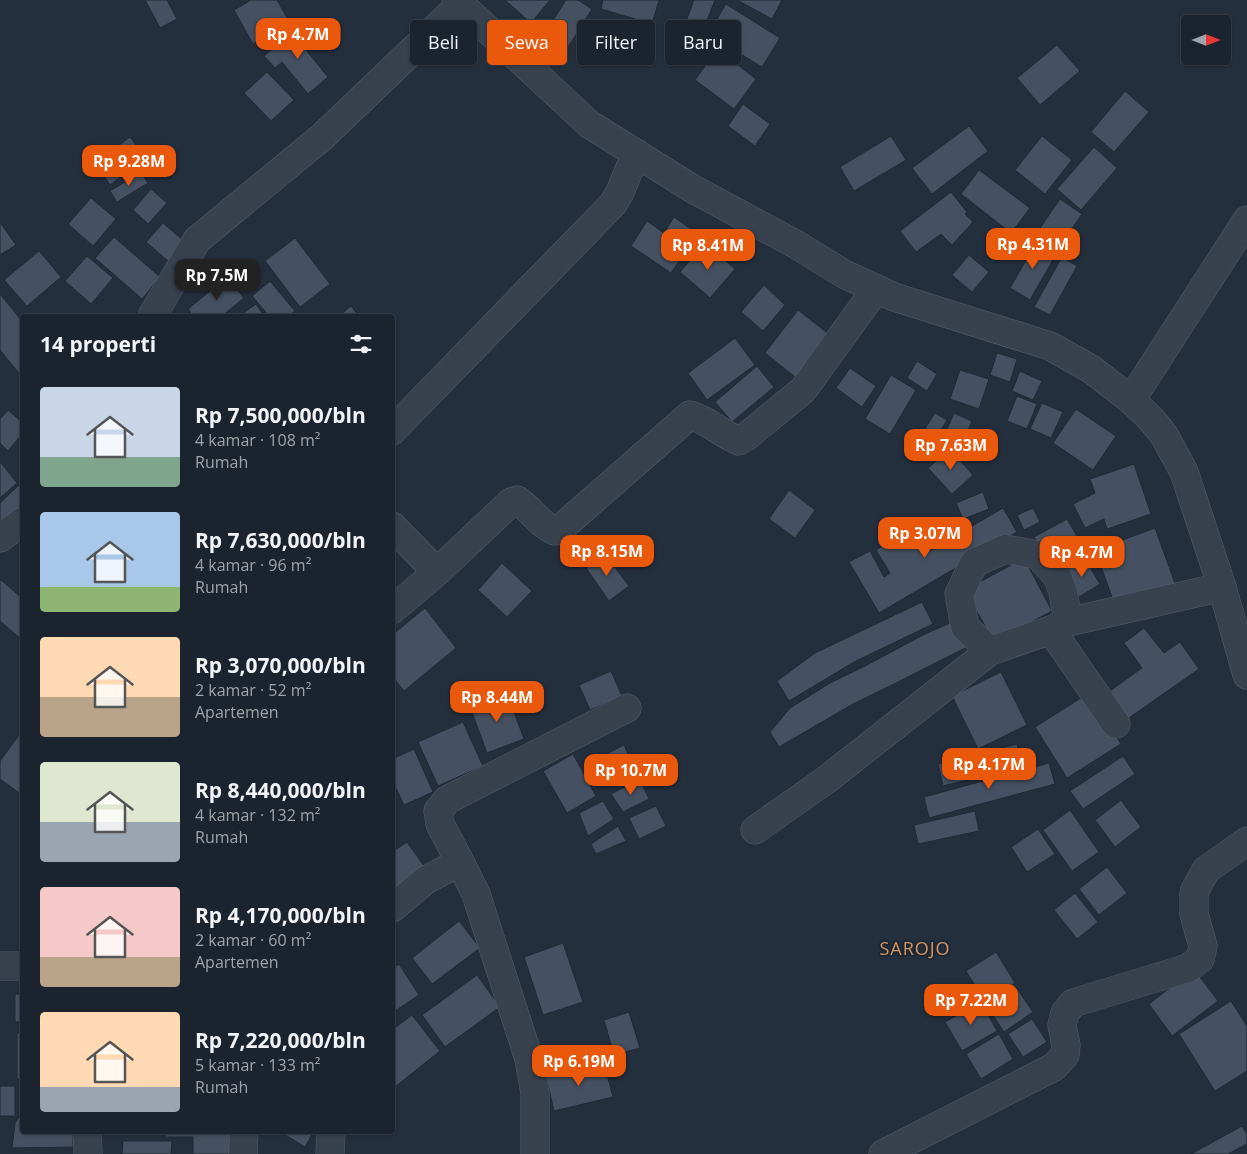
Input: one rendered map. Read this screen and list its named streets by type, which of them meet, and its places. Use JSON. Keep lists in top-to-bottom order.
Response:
{
  "districts": ["SAROJO"],
  "north": "right",
  "page": {
    "price": [
      "Rp 4.7M",
      "Rp 9.28M",
      "Rp 4.31M",
      "Rp 8.41M",
      "Rp 7.5M",
      "Rp 7.63M",
      "Rp 3.07M",
      "Rp 8.15M",
      "Rp 4.7M",
      "Rp 8.44M",
      "Rp 4.17M",
      "Rp 10.7M",
      "Rp 7.22M",
      "Rp 6.19M"
    ],
    "chip": [
      "Beli",
      "Sewa",
      "Filter",
      "Baru"
    ],
    "heading": "14 properti",
    "list": [
      {
        "name": "Rp 7,500,000/bln",
        "note": "4 kamar · 108 m² · Rumah"
      },
      {
        "name": "Rp 7,630,000/bln",
        "note": "4 kamar · 96 m² · Rumah"
      },
      {
        "name": "Rp 3,070,000/bln",
        "note": "2 kamar · 52 m² · Apartemen"
      },
      {
        "name": "Rp 8,440,000/bln",
        "note": "4 kamar · 132 m² · Rumah"
      },
      {
        "name": "Rp 4,170,000/bln",
        "note": "2 kamar · 60 m² · Apartemen"
      },
      {
        "name": "Rp 7,220,000/bln",
        "note": "5 kamar · 133 m² · Rumah"
      }
    ]
  }
}
